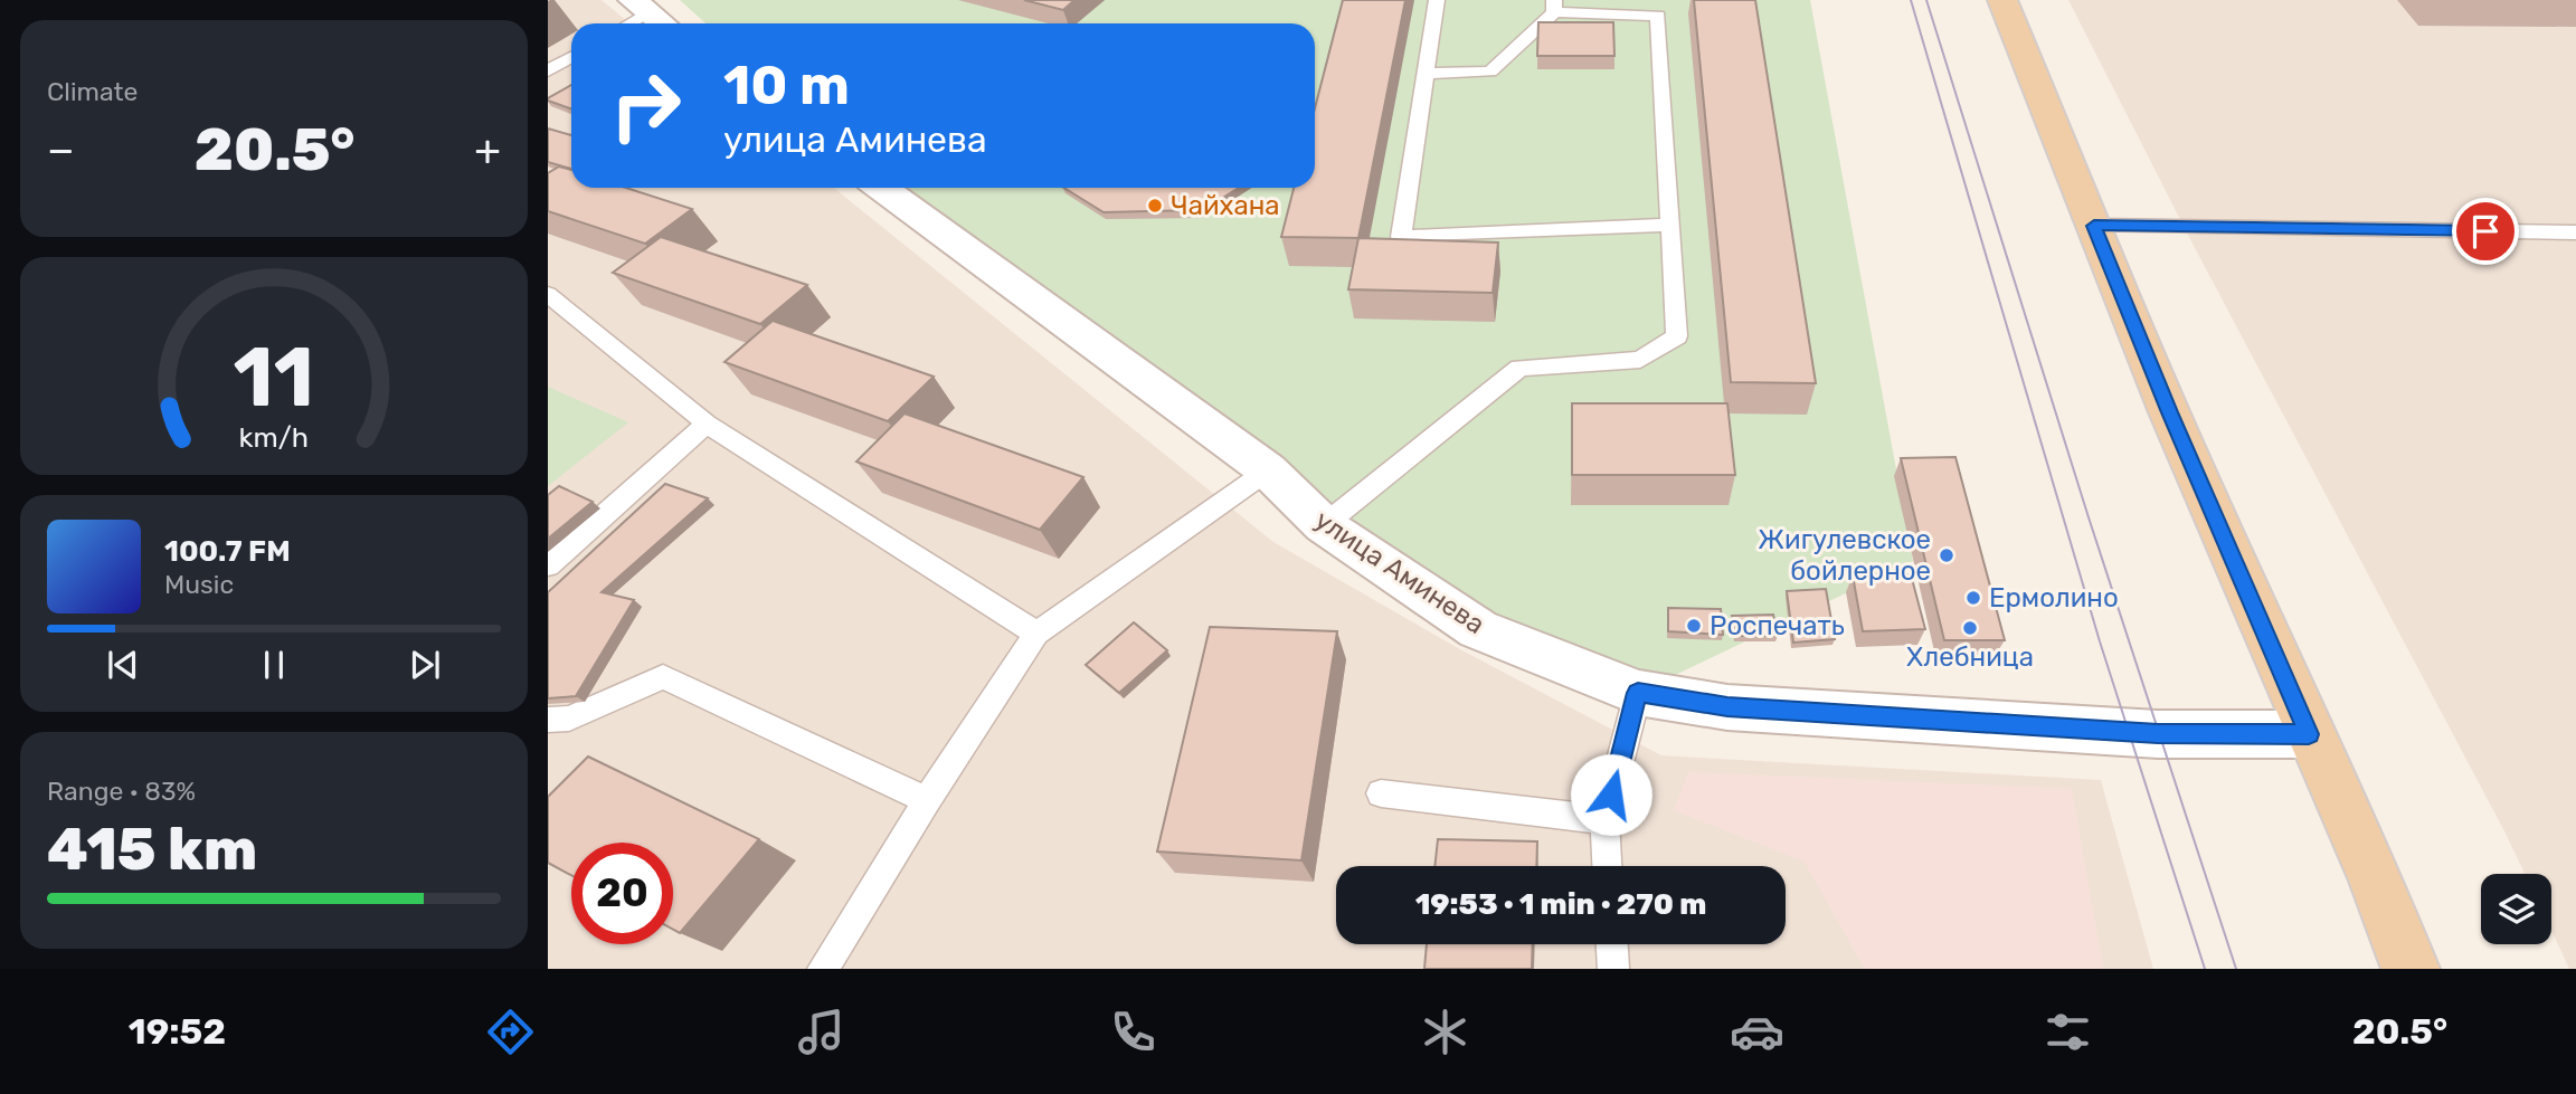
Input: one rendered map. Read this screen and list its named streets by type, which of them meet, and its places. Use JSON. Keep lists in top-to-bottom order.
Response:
{
  "streets": {
    "street": ["улица Аминева"]
  },
  "places": [
    "Чайхана",
    "Жигулевское бойлерное",
    "Ермолино",
    "Роспечать",
    "Хлебница"
  ],
  "page": {
    "tile": [
      "Climate",
      ["Range · 83%", "415 km"]
    ],
    "turn": ["10 m", "улица Аминева"],
    "heat": ["−", "20.5°", "+"],
    "song": ["100.7 FM", "Music"],
    "limit": "20",
    "trip": "19:53 · 1 min · 270 m",
    "tabs": ["19:52", "20.5°"],
    "gauge": ["11", "km/h"]
  }
}
